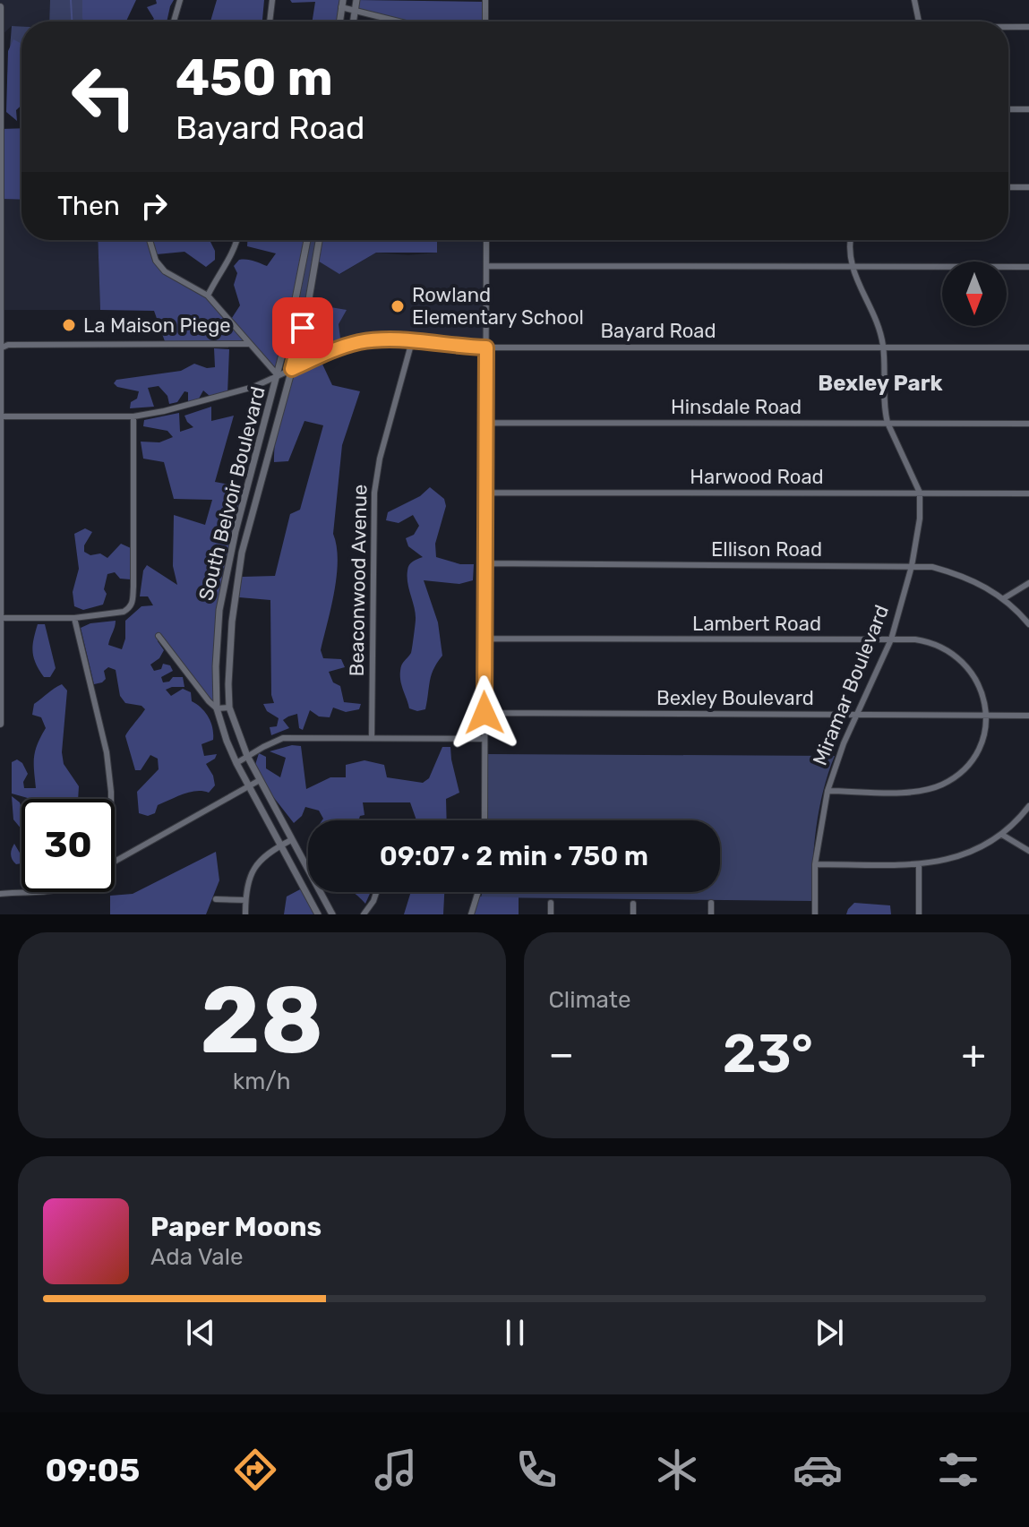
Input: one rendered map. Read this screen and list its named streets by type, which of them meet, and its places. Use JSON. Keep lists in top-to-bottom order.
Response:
{
  "streets": {
    "street": [
      "Bayard Road",
      "Hinsdale Road",
      "Harwood Road",
      "South Belvoir Boulevard",
      "Ellison Road",
      "Beaconwood Avenue",
      "Lambert Road",
      "Miramar Boulevard",
      "Bexley Boulevard"
    ]
  },
  "crossings": [
    ["Bayard Road", "South Belvoir Boulevard"],
    ["Bayard Road", "Beaconwood Avenue"],
    ["Bayard Road", "Miramar Boulevard"],
    ["Hinsdale Road", "Miramar Boulevard"],
    ["Harwood Road", "Miramar Boulevard"],
    ["Ellison Road", "Miramar Boulevard"],
    ["Lambert Road", "Miramar Boulevard"],
    ["Lambert Road", "Bexley Boulevard"],
    ["Miramar Boulevard", "Bexley Boulevard"]
  ],
  "districts": ["Bexley Park"],
  "places": ["Rowland Elementary School", "La Maison Piege"],
  "north": "bottom",
  "page": {
    "turn": ["450 m", "Bayard Road"],
    "then": "Then",
    "limit": "30",
    "trip": "09:07 · 2 min · 750 m",
    "tile": [
      ["28", "km/h"],
      "Climate"
    ],
    "heat": ["−", "23°", "+"],
    "song": ["Paper Moons", "Ada Vale"],
    "tabs": "09:05"
  }
}
